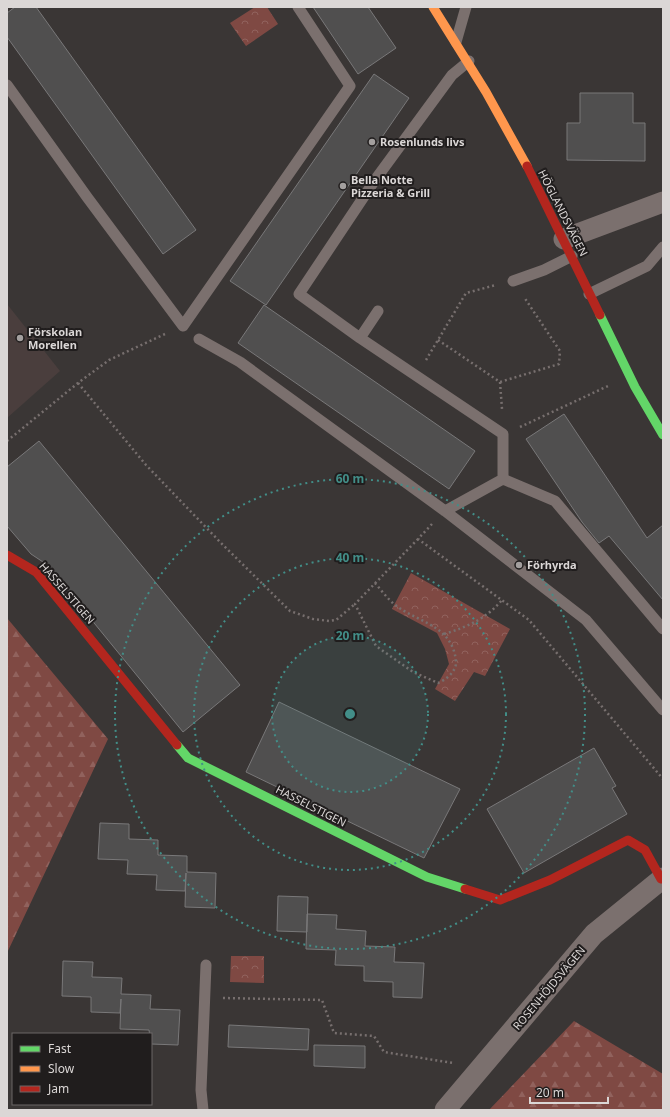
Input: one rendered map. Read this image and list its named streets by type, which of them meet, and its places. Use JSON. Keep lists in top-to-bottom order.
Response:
{
  "streets": {
    "street": ["HÖGLANDSVÄGEN", "HASSELSTIGEN", "ROSENHÖJDSVÄGEN"]
  },
  "crossings": [
    ["HASSELSTIGEN", "ROSENHÖJDSVÄGEN"]
  ],
  "places": [
    "Rosenlunds livs",
    "Bella Notte Pizzeria & Grill",
    "Förskolan Morellen",
    "Förhyrda"
  ],
  "legend": ["Fast", "Slow", "Jam"],
  "scale_bar": "20 m",
  "rings": ["60 m", "40 m", "20 m"]
}
